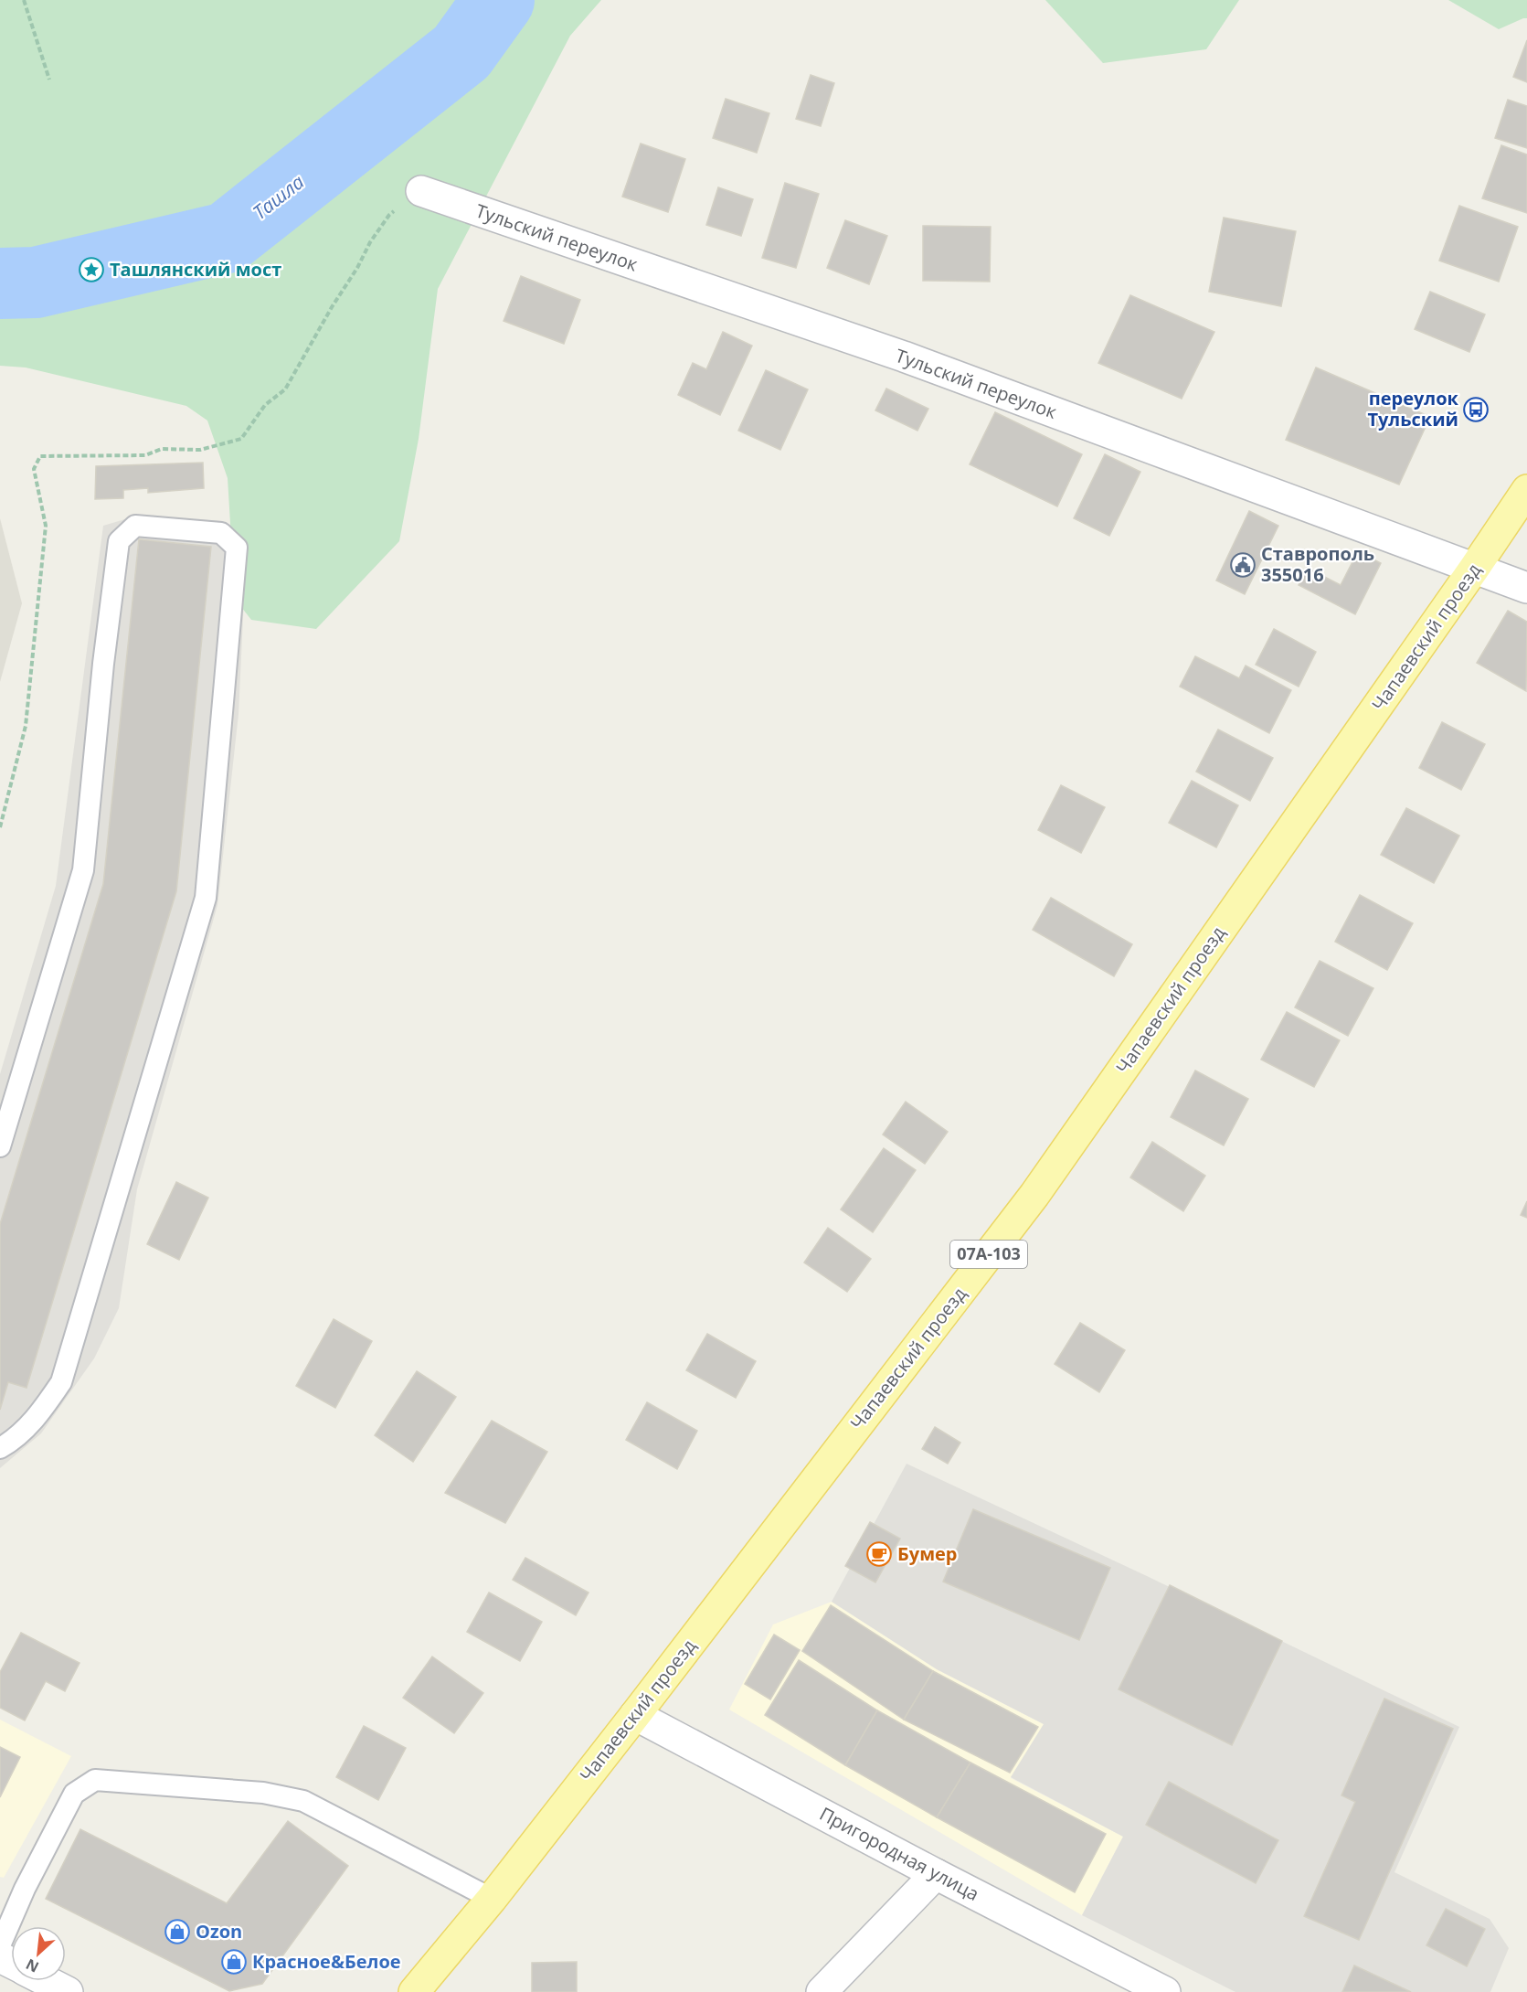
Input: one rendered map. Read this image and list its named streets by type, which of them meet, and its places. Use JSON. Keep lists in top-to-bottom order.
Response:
{
  "streets": {
    "main road": ["Чапаевский проезд", "07А-103"],
    "street": ["Тульский переулок", "Пригородная улица"]
  },
  "crossings": [
    ["Тульский переулок", "Чапаевский проезд"],
    ["Чапаевский проезд", "Пригородная улица"]
  ],
  "water": ["Ташла"],
  "places": {
    "place": ["Ташлянский мост"],
    "bus stop": ["переулок Тульский"],
    "public building": ["Ставрополь 355016"],
    "cafe": ["Бумер"],
    "shop": ["Ozon", "Красное&Белое"]
  },
  "north": "bottom left"
}
